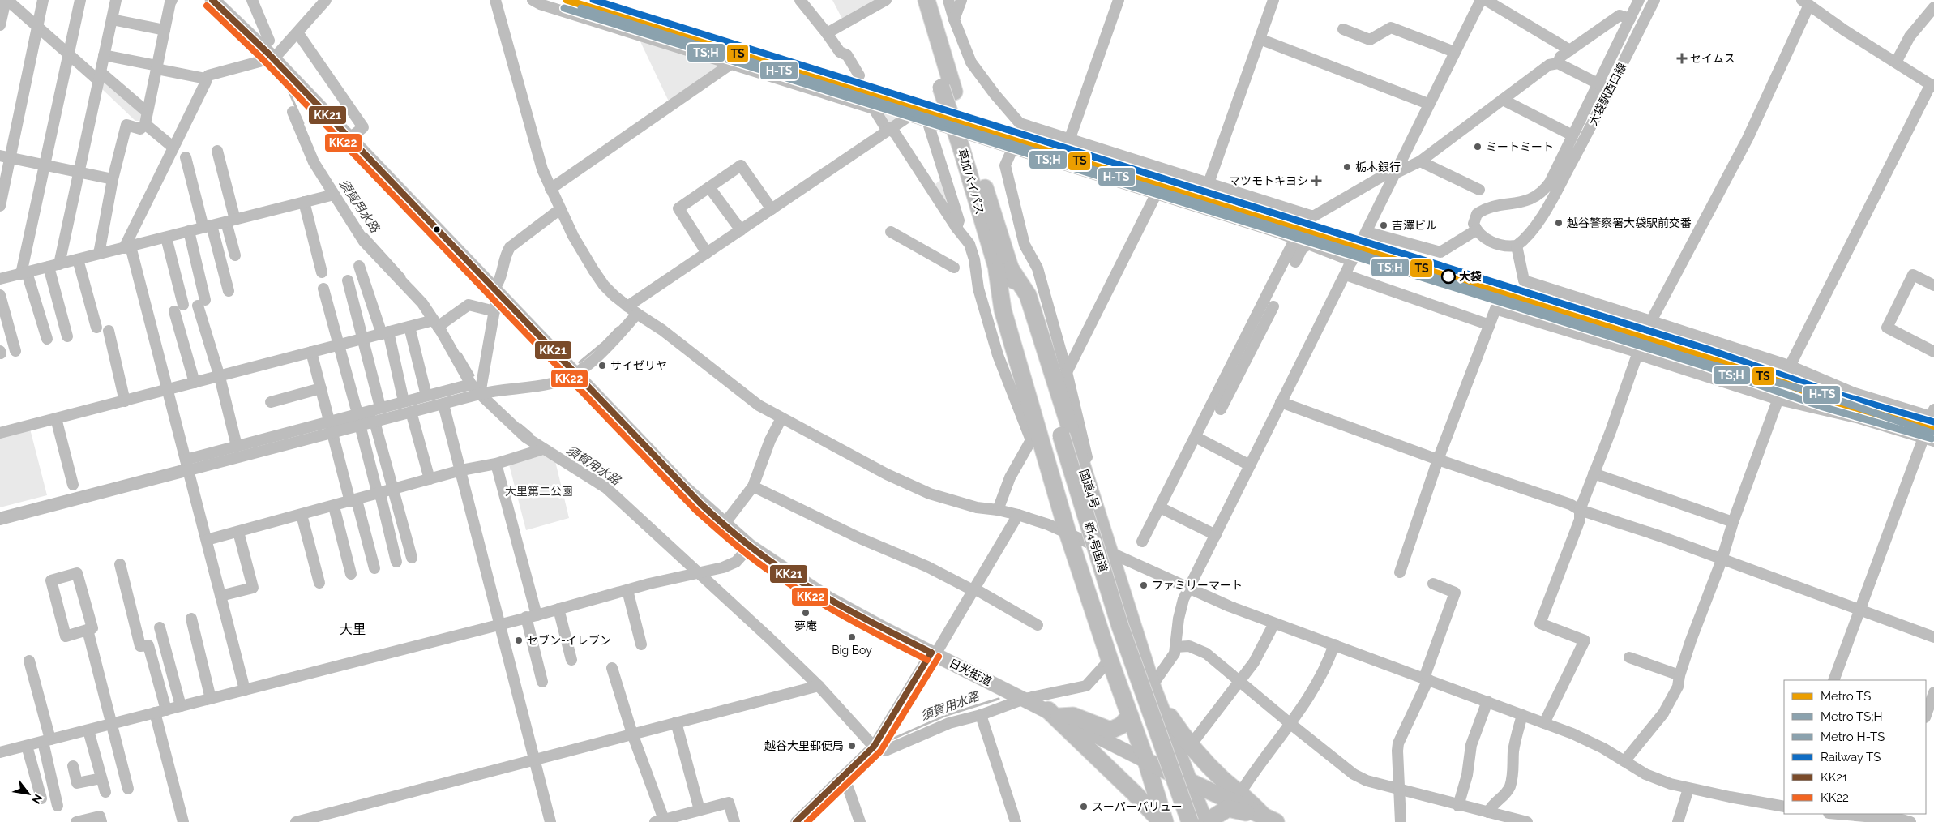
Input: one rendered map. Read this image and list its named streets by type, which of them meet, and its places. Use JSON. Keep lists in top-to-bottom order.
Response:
{
  "streets": {
    "highway": [
      "草加バイパス",
      "国道4号",
      "新4号国道",
      "日光街道"
    ],
    "street": ["大袋駅西口線"]
  },
  "crossings": [
    ["草加バイパス", "国道4号"],
    ["草加バイパス", "新4号国道"],
    ["国道4号", "新4号国道"],
    ["国道4号", "日光街道"]
  ],
  "districts": ["大里"],
  "water": ["須賀用水路"],
  "parks": ["大里第二公園"],
  "places": {
    "health": ["セイムス", "マツモトキヨシ"],
    "other": [
      "ミートミート",
      "栃木銀行",
      "越谷警察署大袋駅前交番",
      "吉澤ビル",
      "大袋",
      "サイゼリヤ",
      "ファミリーマート",
      "夢庵",
      "Big Boy",
      "セブン-イレブン",
      "越谷大里郵便局",
      "スーパーバリュー"
    ]
  },
  "lines": [
    "metro line TS",
    "rail line TS",
    "transit line KK21",
    "transit line KK22",
    "metro line TS;H",
    "metro line H-TS"
  ],
  "legend": [
    "Metro TS",
    "Metro TS;H",
    "Metro H-TS",
    "Railway TS",
    "KK21",
    "KK22"
  ],
  "north": "bottom right"
}
